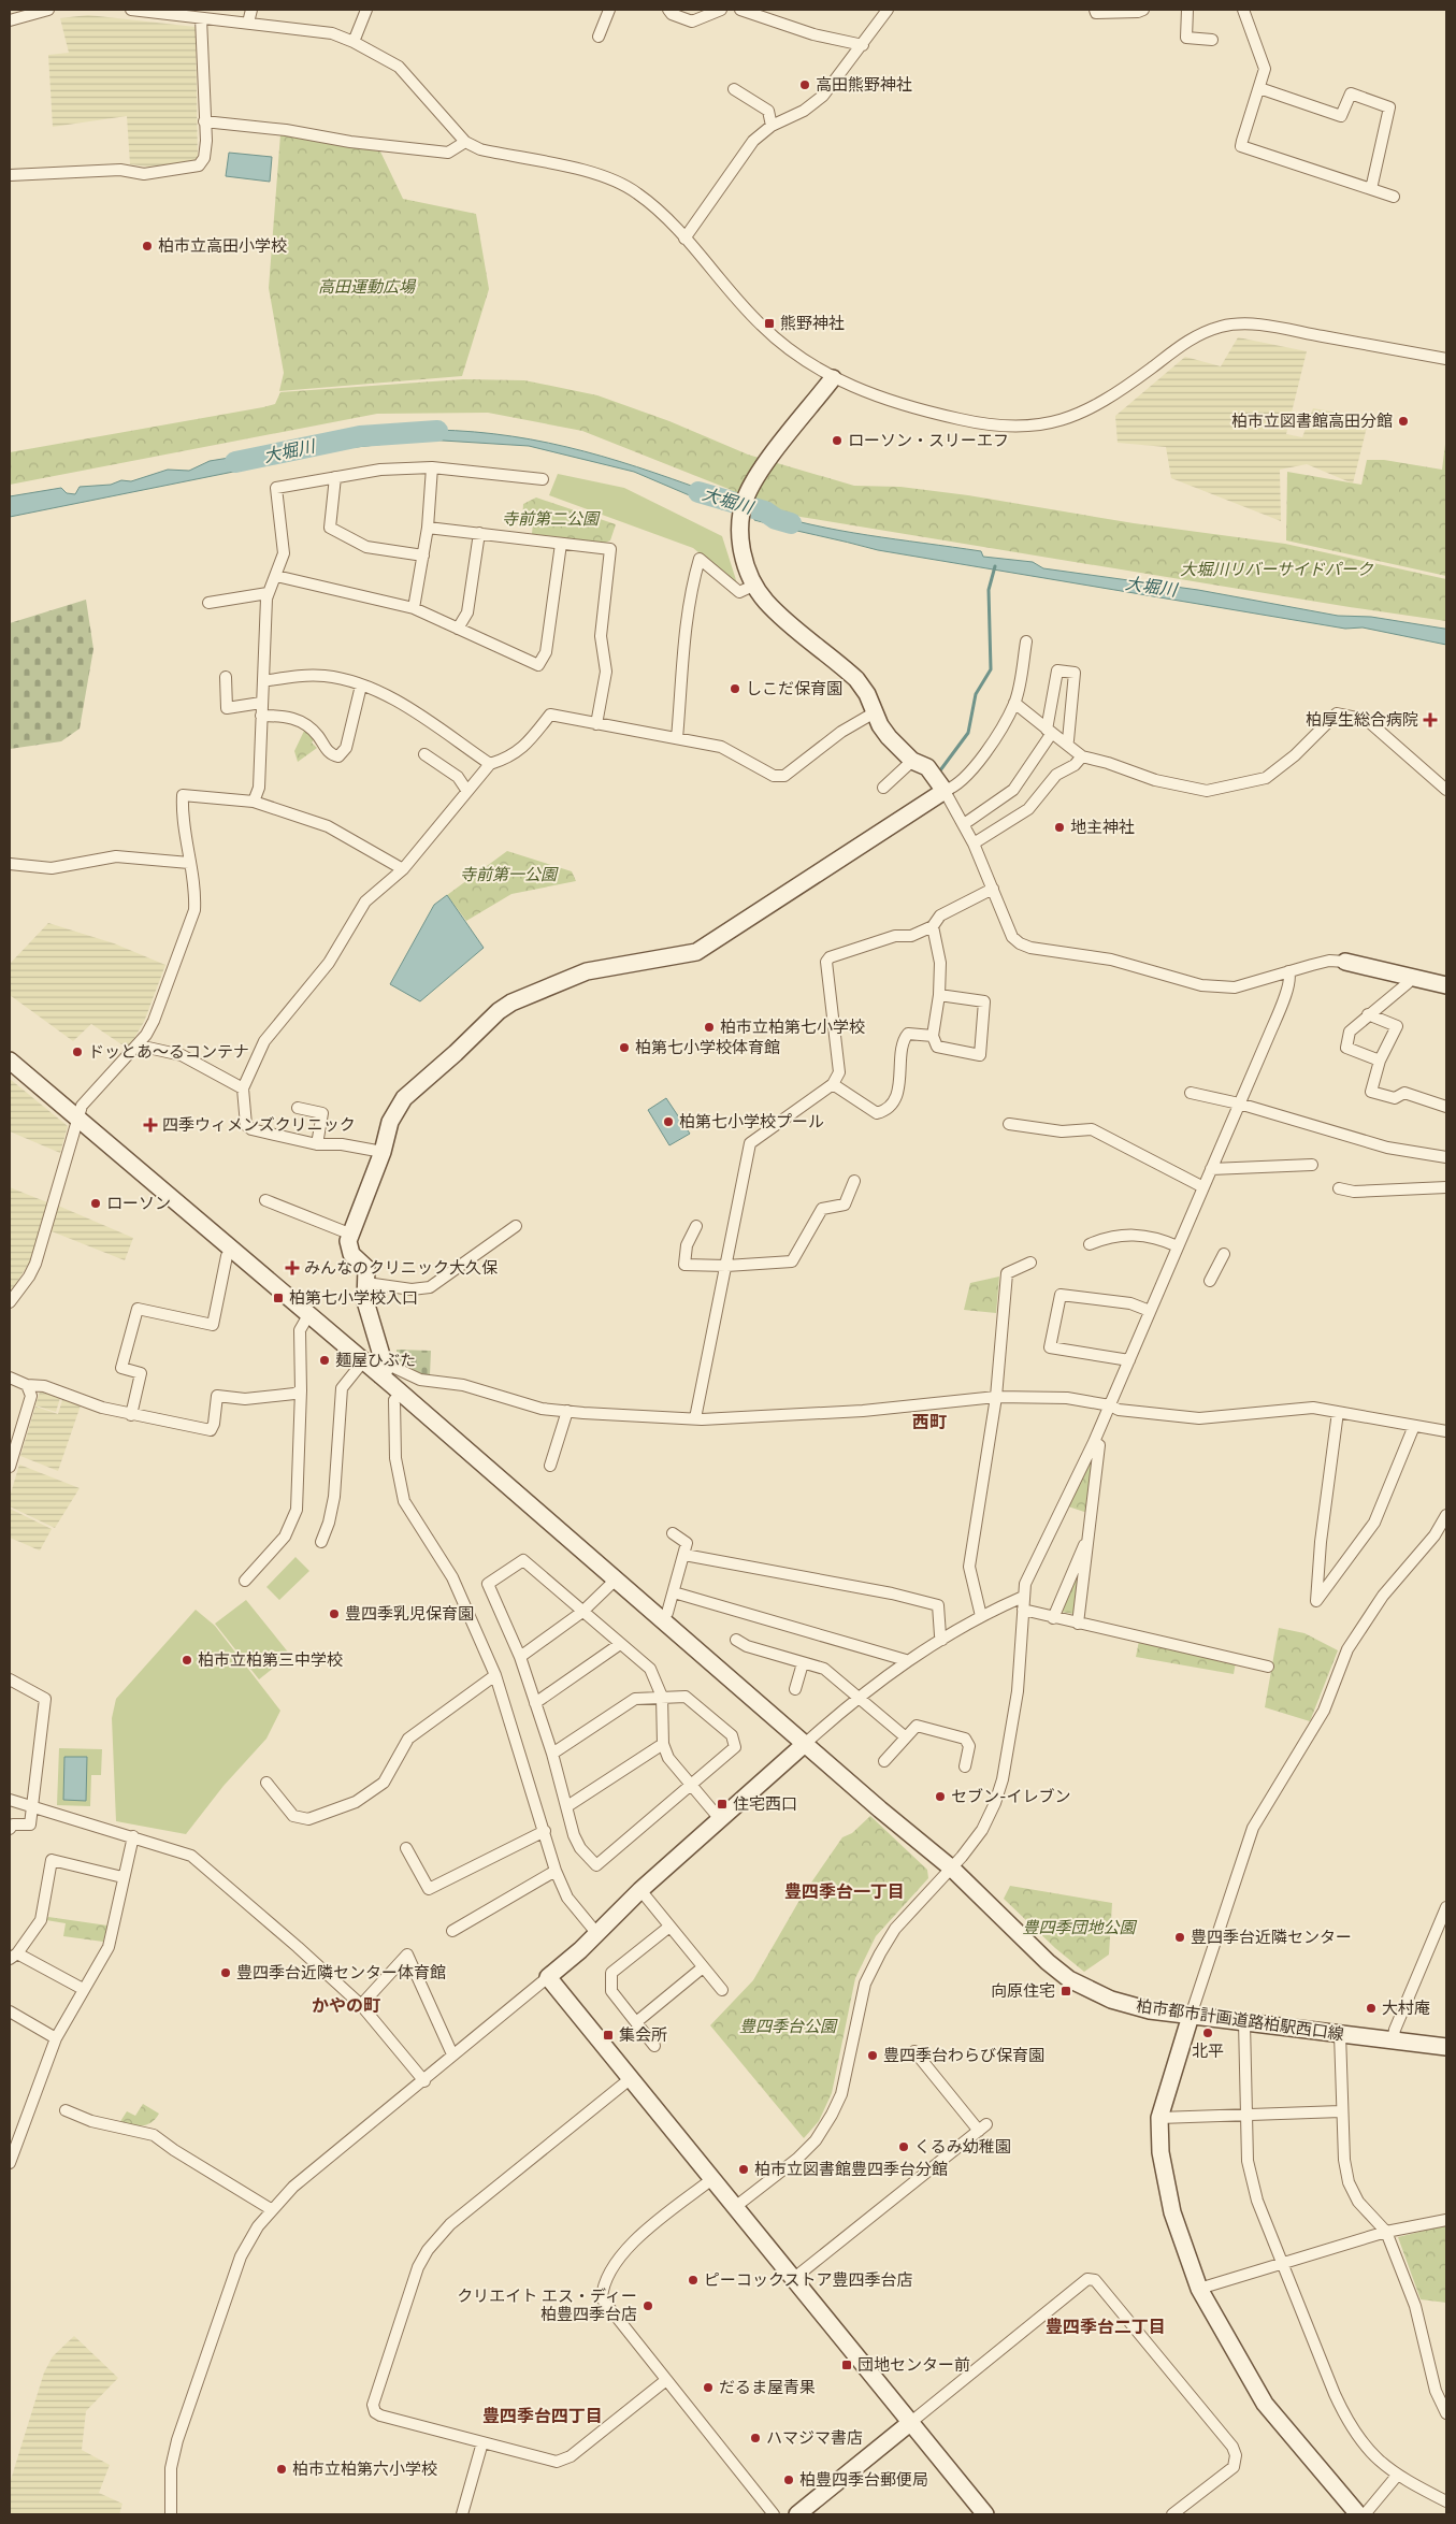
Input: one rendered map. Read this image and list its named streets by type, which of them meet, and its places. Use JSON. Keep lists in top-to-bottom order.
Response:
{
  "streets": {
    "street": ["柏市都市計画道路柏駅西口線"]
  },
  "districts": [
    "西町",
    "豊四季台一丁目",
    "かやの町",
    "豊四季台二丁目",
    "豊四季台四丁目"
  ],
  "water": ["大堀川"],
  "parks": [
    "高田運動広場",
    "寺前第二公園",
    "大堀川リバーサイドパーク",
    "寺前第一公園",
    "豊四季団地公園",
    "豊四季台公園"
  ],
  "places": {
    "other": [
      "高田熊野神社",
      "柏市立高田小学校",
      "柏市立図書館高田分館",
      "ローソン・スリーエフ",
      "しこだ保育園",
      "地主神社",
      "柏市立柏第七小学校",
      "柏第七小学校体育館",
      "ドッとあ〜るコンテナ",
      "柏第七小学校プール",
      "ローソン",
      "麺屋ひぶた",
      "豊四季乳児保育園",
      "柏市立柏第三中学校",
      "セブン-イレブン",
      "豊四季台近隣センター",
      "豊四季台近隣センター体育館",
      "大村庵",
      "北平",
      "豊四季台わらび保育園",
      "くるみ幼稚園",
      "柏市立図書館豊四季台分館",
      "ピーコックストア豊四季台店",
      "クリエイト エス・ディー 柏豊四季台店",
      "だるま屋青果",
      "ハマジマ書店",
      "柏市立柏第六小学校",
      "柏豊四季台郵便局"
    ],
    "transit": [
      "熊野神社",
      "柏第七小学校入口",
      "住宅西口",
      "向原住宅",
      "集会所",
      "団地センター前"
    ],
    "health": ["柏厚生総合病院", "四季ウィメンズクリニック", "みんなのクリニック大久保"]
  }
}
